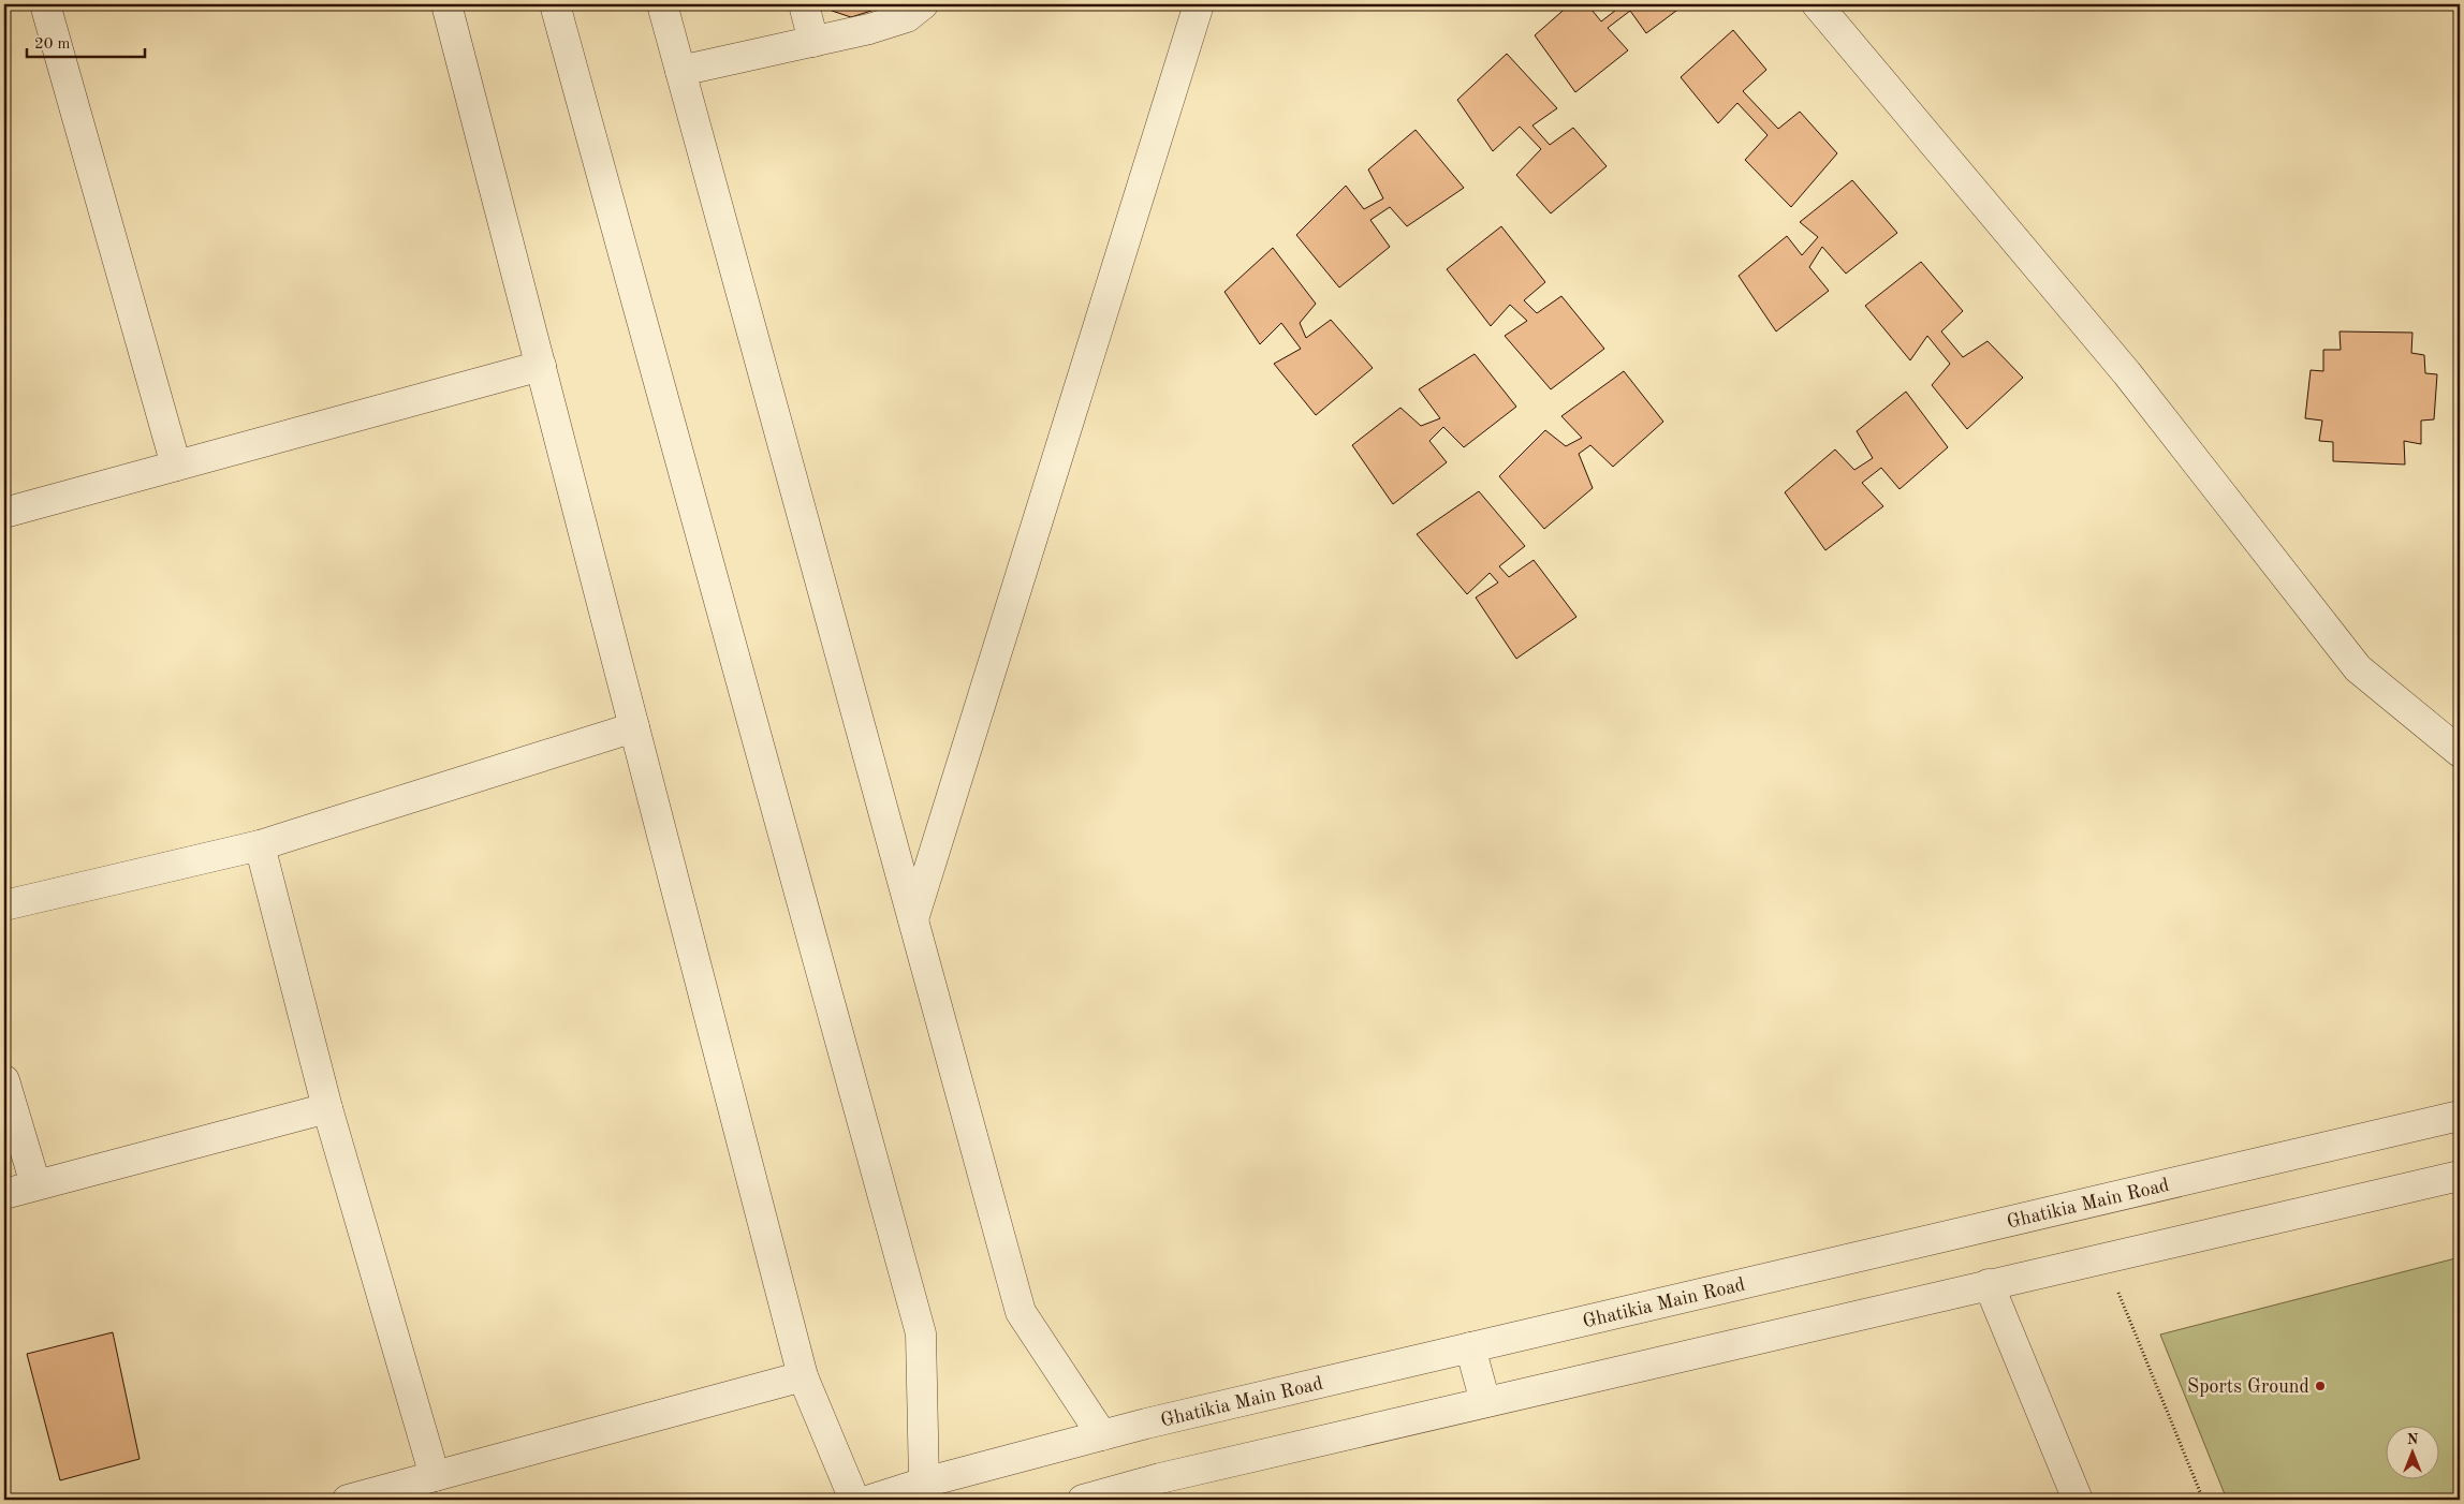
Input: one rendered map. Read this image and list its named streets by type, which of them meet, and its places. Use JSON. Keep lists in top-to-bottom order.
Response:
{
  "streets": {
    "street": ["Ghatikia Main Road"]
  },
  "places": ["Sports Ground"],
  "scale_bar": "20 m",
  "north": "top"
}
